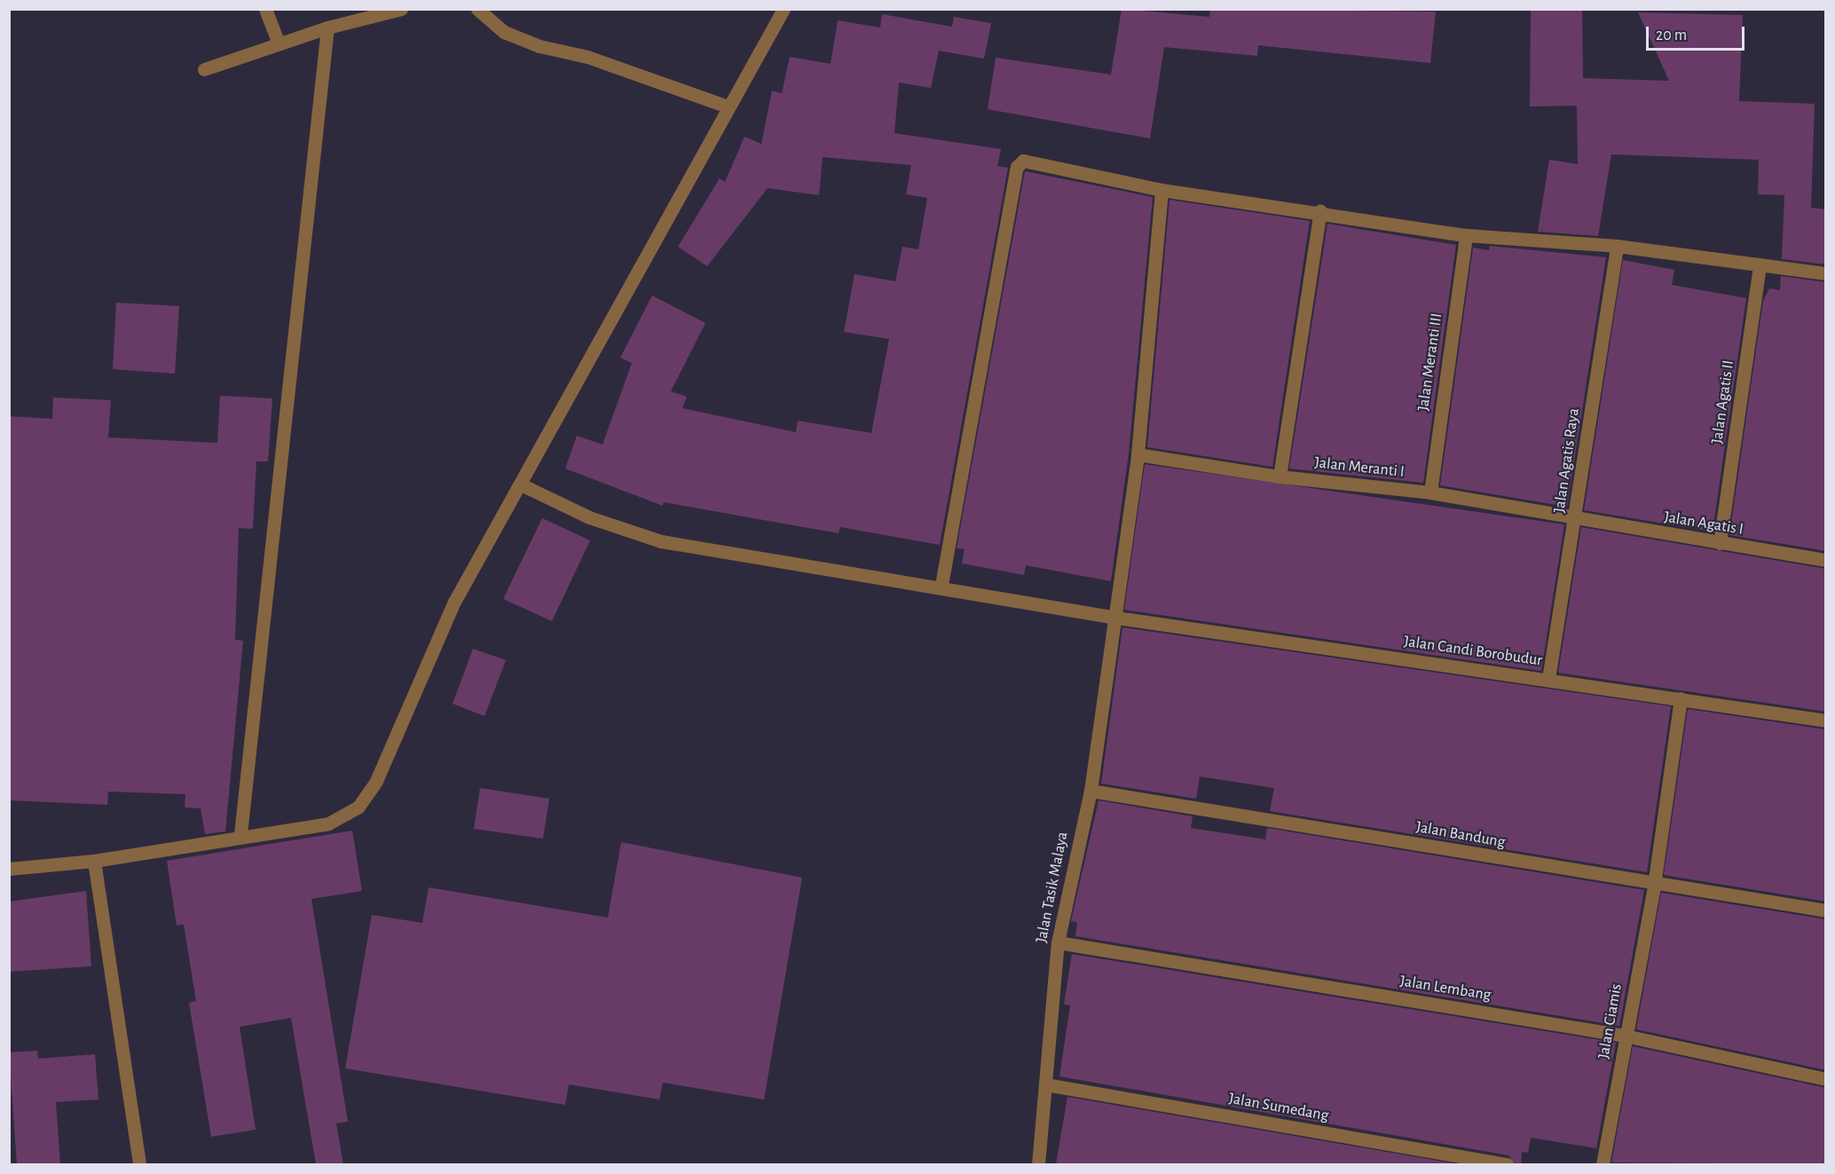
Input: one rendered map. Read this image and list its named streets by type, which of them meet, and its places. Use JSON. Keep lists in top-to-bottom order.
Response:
{
  "streets": {
    "street": [
      "Jalan Meranti III",
      "Jalan Agatis II",
      "Jalan Agatis Raya",
      "Jalan Meranti I",
      "Jalan Agatis I",
      "Jalan Candi Borobudur",
      "Jalan Bandung",
      "Jalan Tasik Malaya",
      "Jalan Lembang",
      "Jalan Ciamis",
      "Jalan Sumedang"
    ]
  },
  "crossings": [
    ["Jalan Meranti III", "Jalan Meranti I"],
    ["Jalan Agatis II", "Jalan Agatis I"],
    ["Jalan Agatis Raya", "Jalan Meranti I"],
    ["Jalan Agatis Raya", "Jalan Agatis I"],
    ["Jalan Agatis Raya", "Jalan Candi Borobudur"],
    ["Jalan Meranti I", "Jalan Agatis I"],
    ["Jalan Meranti I", "Jalan Tasik Malaya"],
    ["Jalan Candi Borobudur", "Jalan Tasik Malaya"],
    ["Jalan Candi Borobudur", "Jalan Ciamis"],
    ["Jalan Bandung", "Jalan Tasik Malaya"],
    ["Jalan Bandung", "Jalan Ciamis"],
    ["Jalan Tasik Malaya", "Jalan Lembang"],
    ["Jalan Tasik Malaya", "Jalan Sumedang"],
    ["Jalan Lembang", "Jalan Ciamis"]
  ],
  "scale_bar": "20 m"
}
